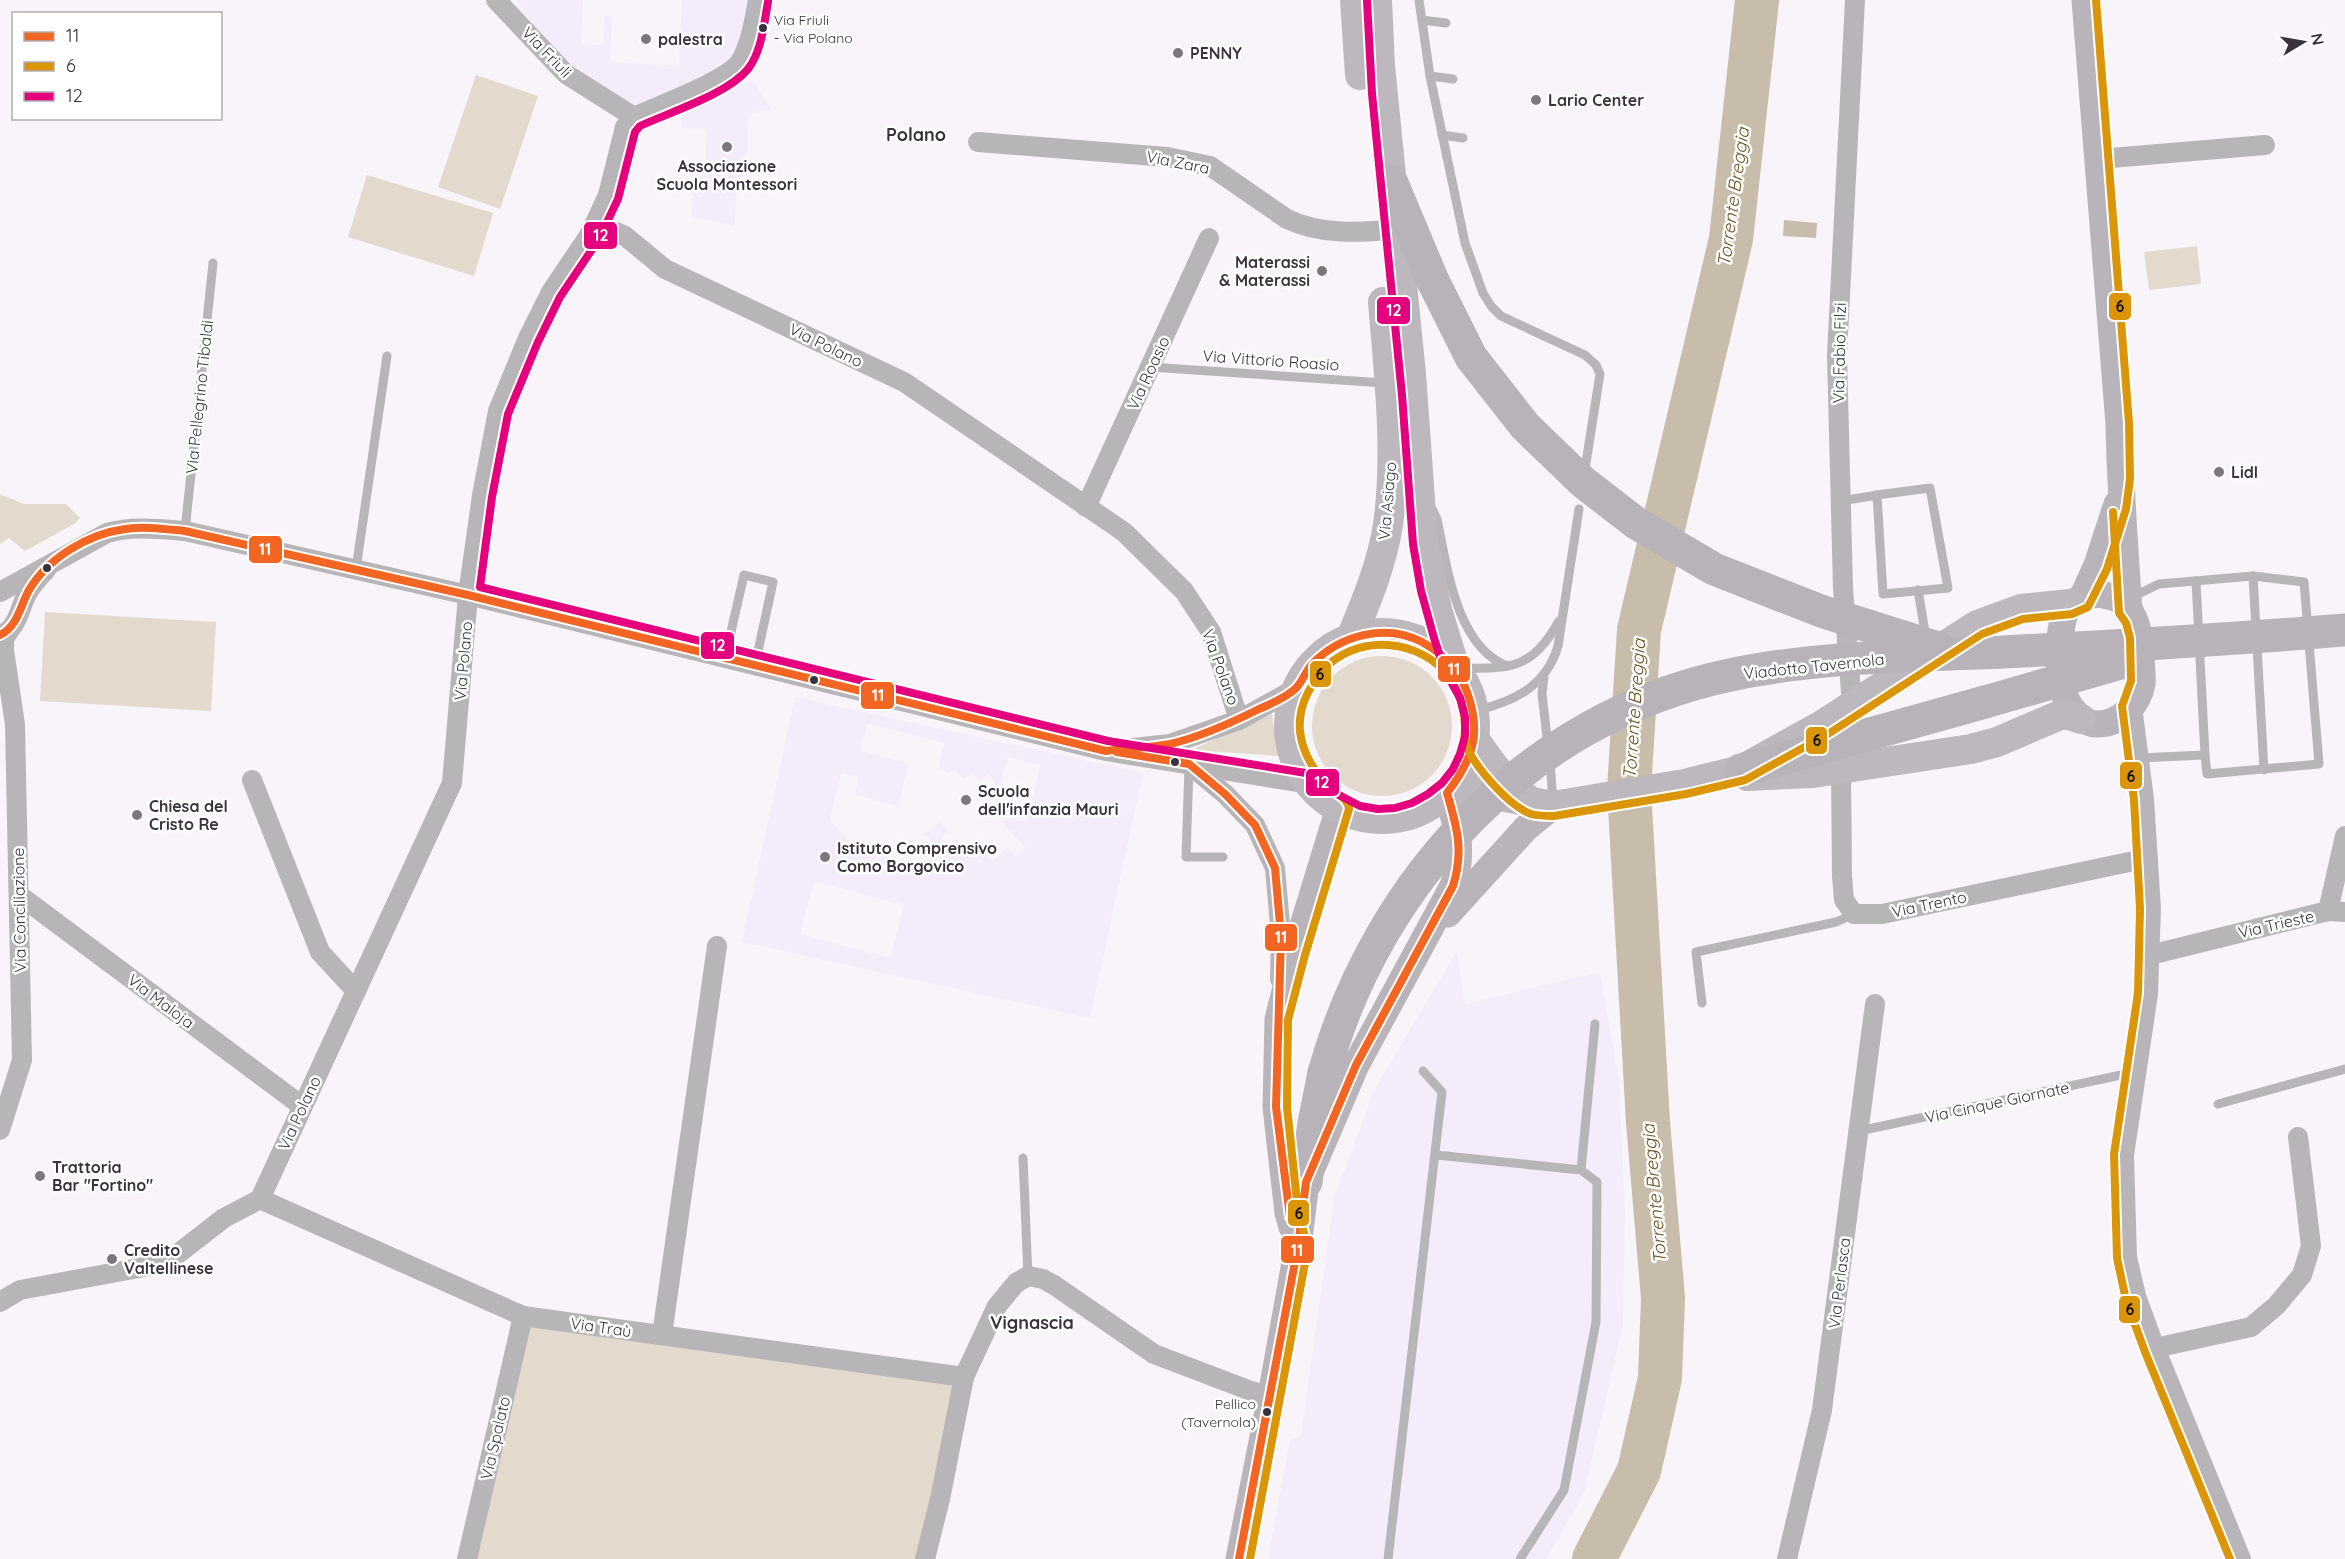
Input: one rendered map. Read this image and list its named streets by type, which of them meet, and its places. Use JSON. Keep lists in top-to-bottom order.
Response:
{
  "streets": {
    "highway": ["Viadotto Tavernola"],
    "main road": ["Via Asiago"],
    "street": [
      "Via Friuli",
      "Via Zara",
      "Via Polano",
      "Via Fabio Filzi",
      "Via Roasio",
      "Via Trento",
      "Via Conciliazione",
      "Via Trieste",
      "Via Maloja",
      "Via Perlasca",
      "Via Traù",
      "Via Spalato"
    ],
    "lane": ["Via Vittorio Roasio", "Via Pellegrino Tibaldi", "Via Cinque Giornate"]
  },
  "crossings": [
    ["Via Zara", "Via Asiago"],
    ["Via Polano", "Via Roasio"],
    ["Via Polano", "Via Maloja"],
    ["Via Polano", "Via Traù"],
    ["Via Vittorio Roasio", "Via Roasio"],
    ["Via Vittorio Roasio", "Via Asiago"],
    ["Via Conciliazione", "Via Maloja"],
    ["Via Cinque Giornate", "Via Perlasca"],
    ["Via Traù", "Via Spalato"]
  ],
  "districts": ["Polano", "Vignascia"],
  "water": ["Torrente Breggia"],
  "places": [
    "Via Friuli - Via Polano",
    "palestra",
    "PENNY",
    "Lario Center",
    "Associazione Scuola Montessori",
    "Materassi & Materassi",
    "Lidl",
    "Scuola dell'infanzia Mauri",
    "Chiesa del Cristo Re",
    "Istituto Comprensivo Como Borgovico",
    "Trattoria Bar \"Fortino\"",
    "Credito Valtellinese",
    "Pellico (Tavernola)"
  ],
  "lines": ["transit line 6", "transit line 12", "transit line 11"],
  "legend": ["11", "6", "12"],
  "north": "right"
}
